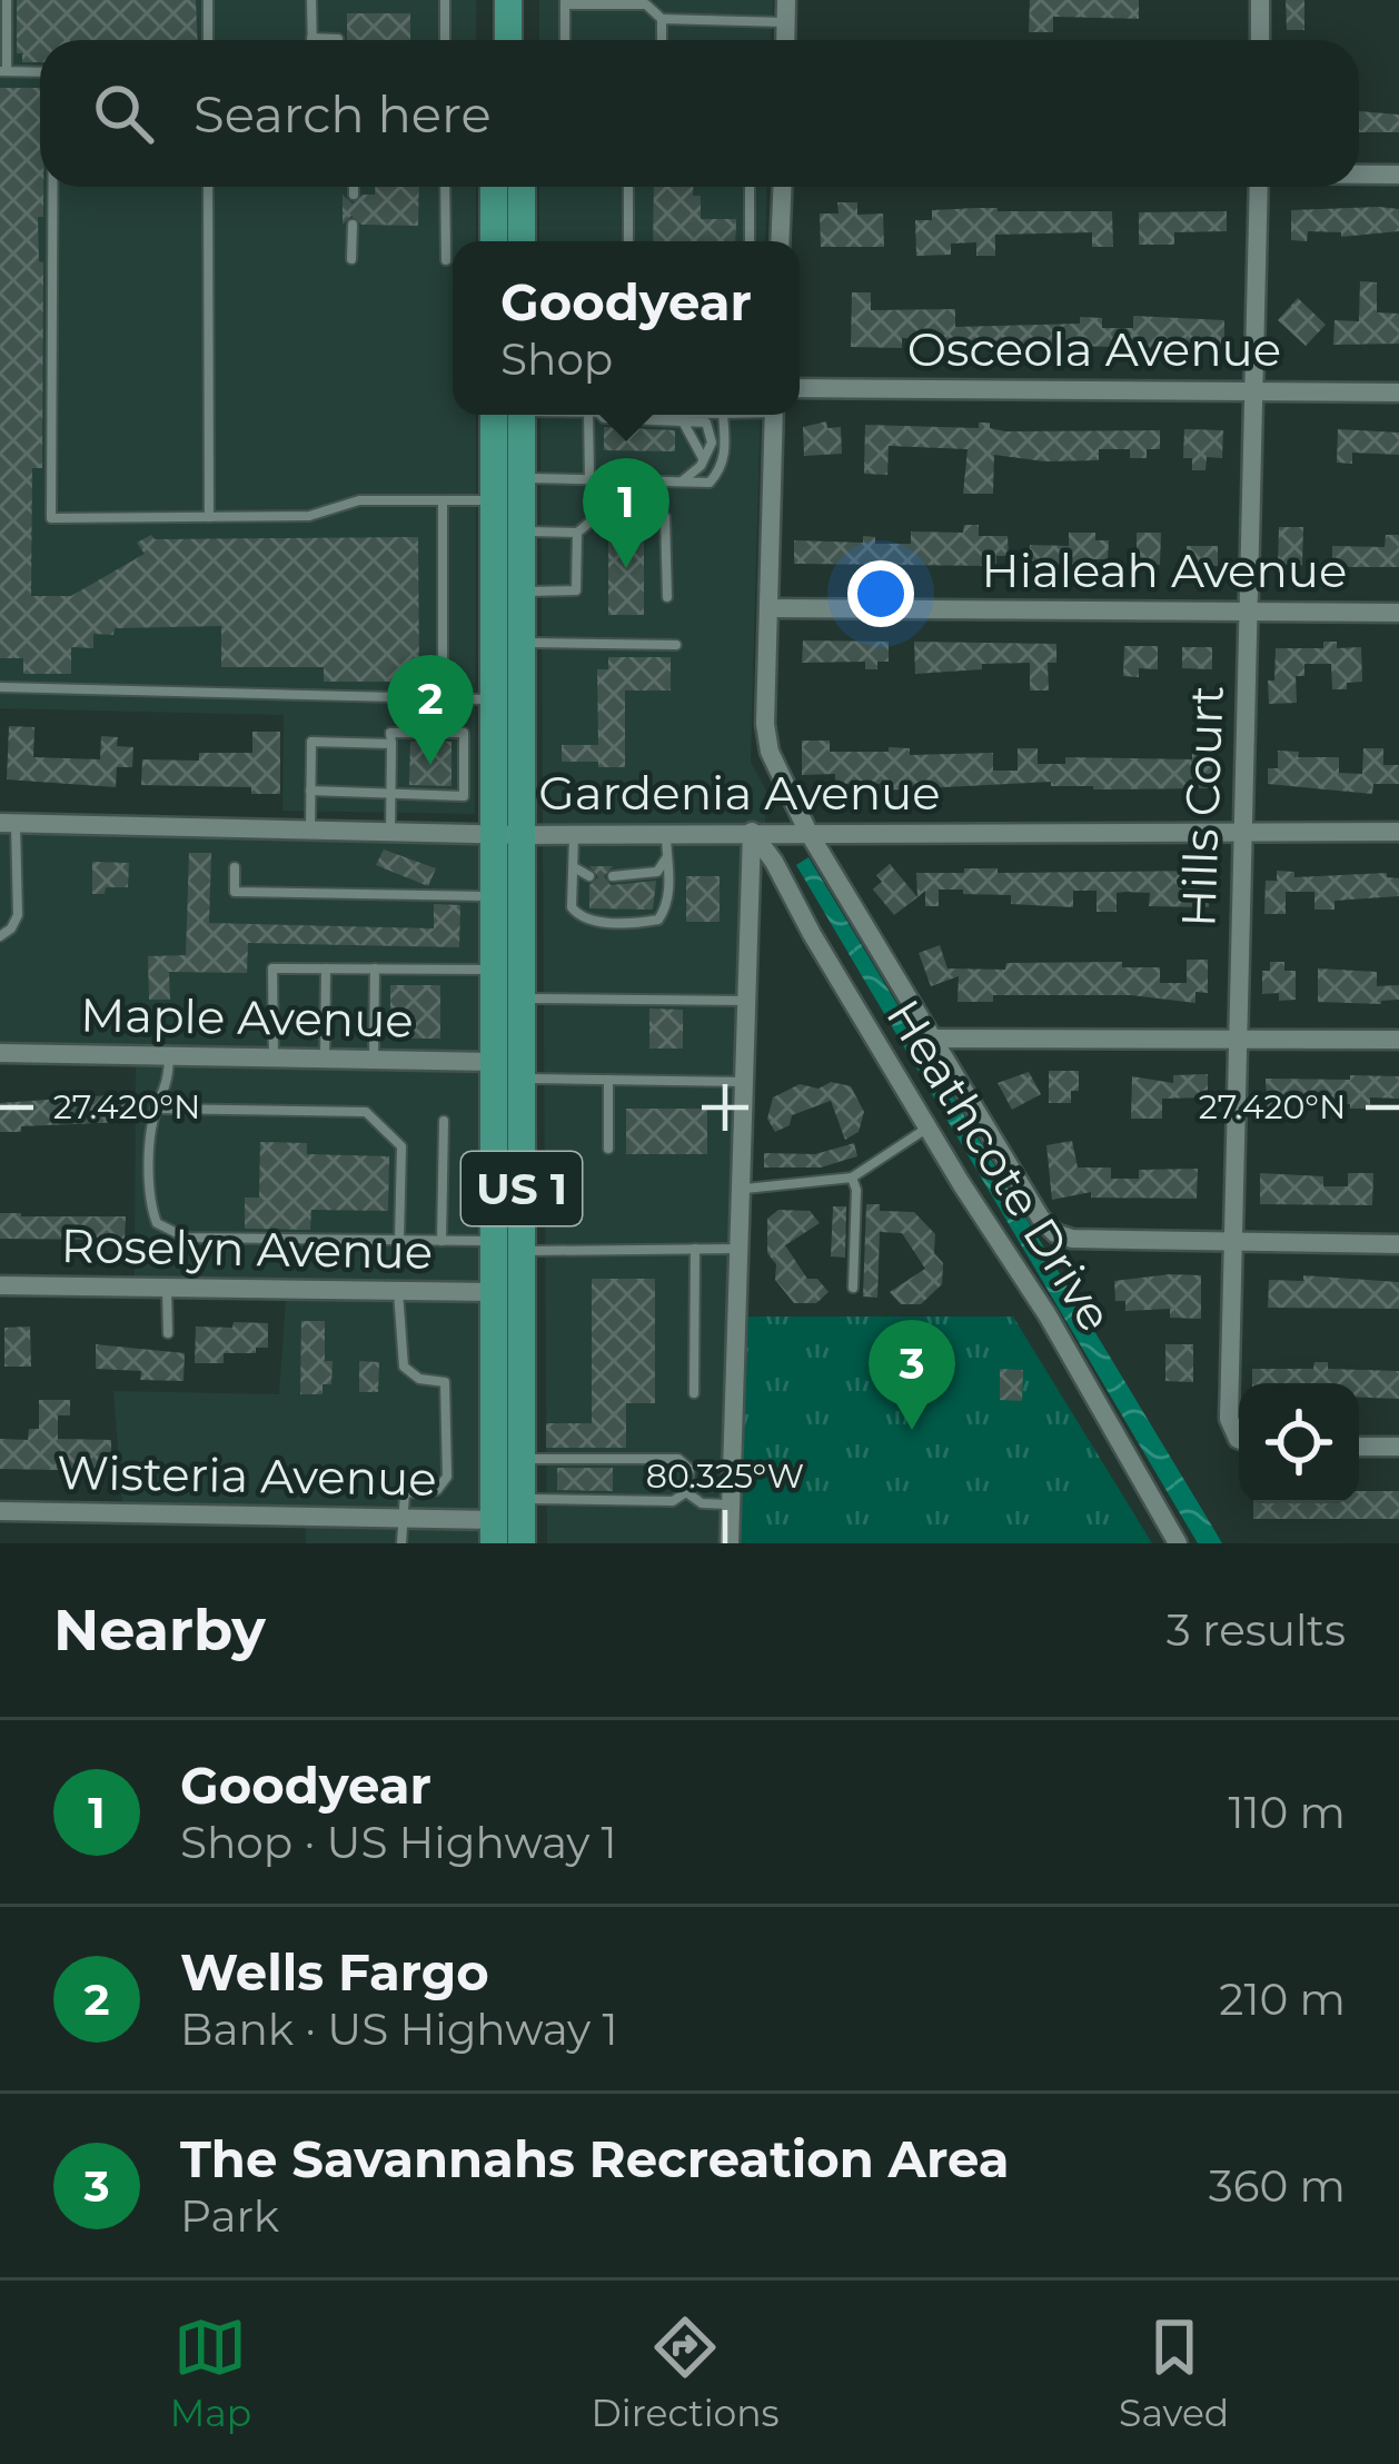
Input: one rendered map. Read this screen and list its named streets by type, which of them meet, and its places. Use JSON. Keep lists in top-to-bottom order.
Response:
{
  "streets": {
    "main road": ["US 1"],
    "street": [
      "Osceola Avenue",
      "Hialeah Avenue",
      "Gardenia Avenue",
      "Hills Court",
      "Maple Avenue",
      "Heathcote Drive",
      "Roselyn Avenue",
      "Wisteria Avenue"
    ]
  },
  "crossings": [
    ["Osceola Avenue", "Hills Court"],
    ["Hialeah Avenue", "Hills Court"],
    ["Gardenia Avenue", "Hills Court"],
    ["Gardenia Avenue", "Heathcote Drive"],
    ["Gardenia Avenue", "US 1"],
    ["Maple Avenue", "US 1"],
    ["US 1", "Roselyn Avenue"],
    ["US 1", "Wisteria Avenue"]
  ],
  "page": {
    "search": "Search here",
    "popup": ["Goodyear", "Shop"],
    "pins": ["1", "2", "3"],
    "heading": ["Nearby", "3 results"],
    "list": [
      {
        "mark": "1",
        "name": "Goodyear",
        "note": "Shop · US Highway 1",
        "value": "110 m"
      },
      {
        "mark": "2",
        "name": "Wells Fargo",
        "note": "Bank · US Highway 1",
        "value": "210 m"
      },
      {
        "mark": "3",
        "name": "The Savannahs Recreation Area",
        "note": "Park",
        "value": "360 m"
      }
    ],
    "nav": ["Map", "Directions", "Saved"]
  },
  "coordinates": ["27.420°N", "80.325°W"]
}
